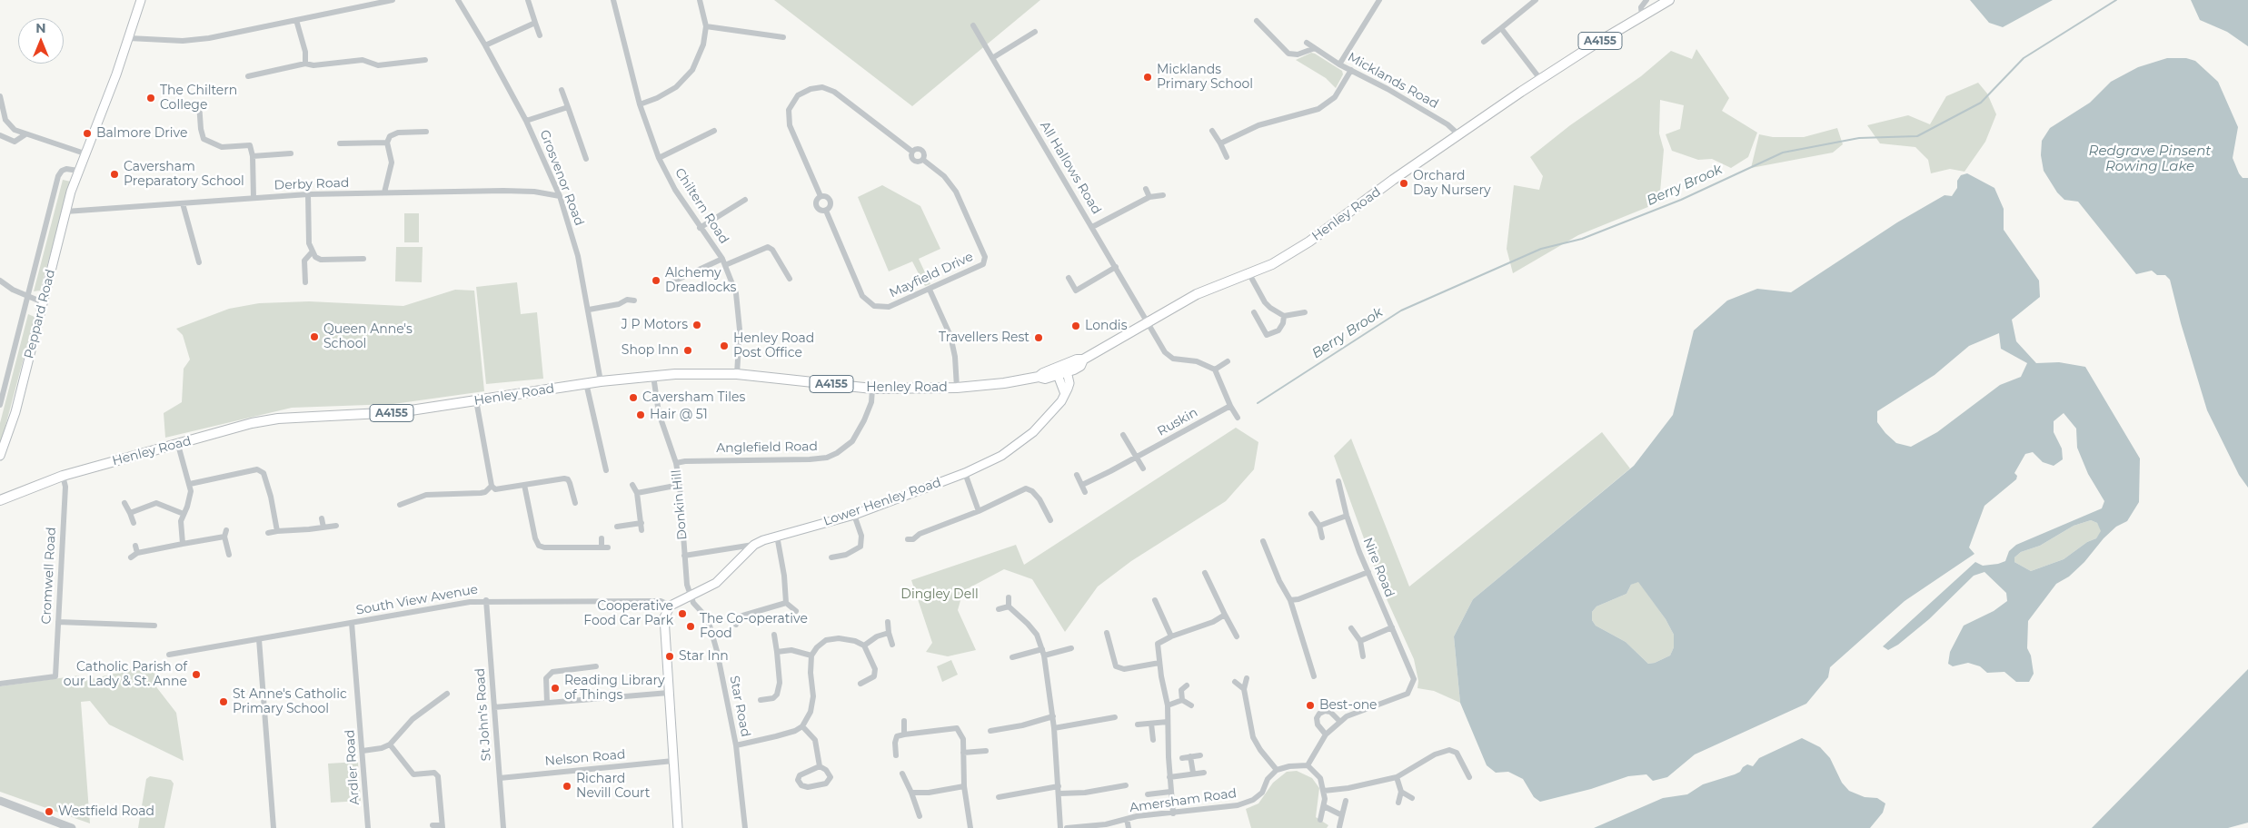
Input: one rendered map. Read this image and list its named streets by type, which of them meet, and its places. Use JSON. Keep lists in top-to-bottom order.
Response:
{
  "streets": {
    "main road": [
      "A4155",
      "Henley Road",
      "Peppard Road",
      "Lower Henley Road"
    ],
    "street": [
      "Micklands Road",
      "All Hallows Road",
      "Grosvenor Road",
      "Derby Road",
      "Chiltern Road",
      "Mayfield Drive",
      "Ruskin",
      "Anglefield Road",
      "Donkin Hill",
      "Nire Road",
      "Cromwell Road",
      "South View Avenue",
      "Star Road",
      "St John's Road",
      "Nelson Road",
      "Ardler Road",
      "Amersham Road"
    ]
  },
  "crossings": [
    ["Micklands Road", "Henley Road"],
    ["All Hallows Road", "Henley Road"],
    ["Grosvenor Road", "Derby Road"],
    ["Grosvenor Road", "Henley Road"],
    ["Derby Road", "Peppard Road"],
    ["Chiltern Road", "Henley Road"],
    ["Henley Road", "Anglefield Road"],
    ["Henley Road", "Lower Henley Road"],
    ["Henley Road", "Donkin Hill"],
    ["Henley Road", "Cromwell Road"],
    ["Anglefield Road", "Donkin Hill"],
    ["Lower Henley Road", "Donkin Hill"],
    ["Lower Henley Road", "Star Road"],
    ["Donkin Hill", "Star Road"],
    ["South View Avenue", "St John's Road"],
    ["South View Avenue", "Ardler Road"],
    ["St John's Road", "Nelson Road"]
  ],
  "water": ["Redgrave Pinsent Rowing Lake", "Berry Brook"],
  "parks": ["Dingley Dell"],
  "places": [
    "Micklands Primary School",
    "The Chiltern College",
    "Balmore Drive",
    "Caversham Preparatory School",
    "Orchard Day Nursery",
    "Alchemy Dreadlocks",
    "J P Motors",
    "Londis",
    "Queen Anne's School",
    "Travellers Rest",
    "Henley Road Post Office",
    "Shop Inn",
    "Caversham Tiles",
    "Hair @ 51",
    "Cooperative Food Car Park",
    "The Co-operative Food",
    "Star Inn",
    "Catholic Parish of our Lady & St. Anne",
    "Reading Library of Things",
    "St Anne's Catholic Primary School",
    "Best-one",
    "Richard Nevill Court",
    "Westfield Road"
  ],
  "north": "top"
}
